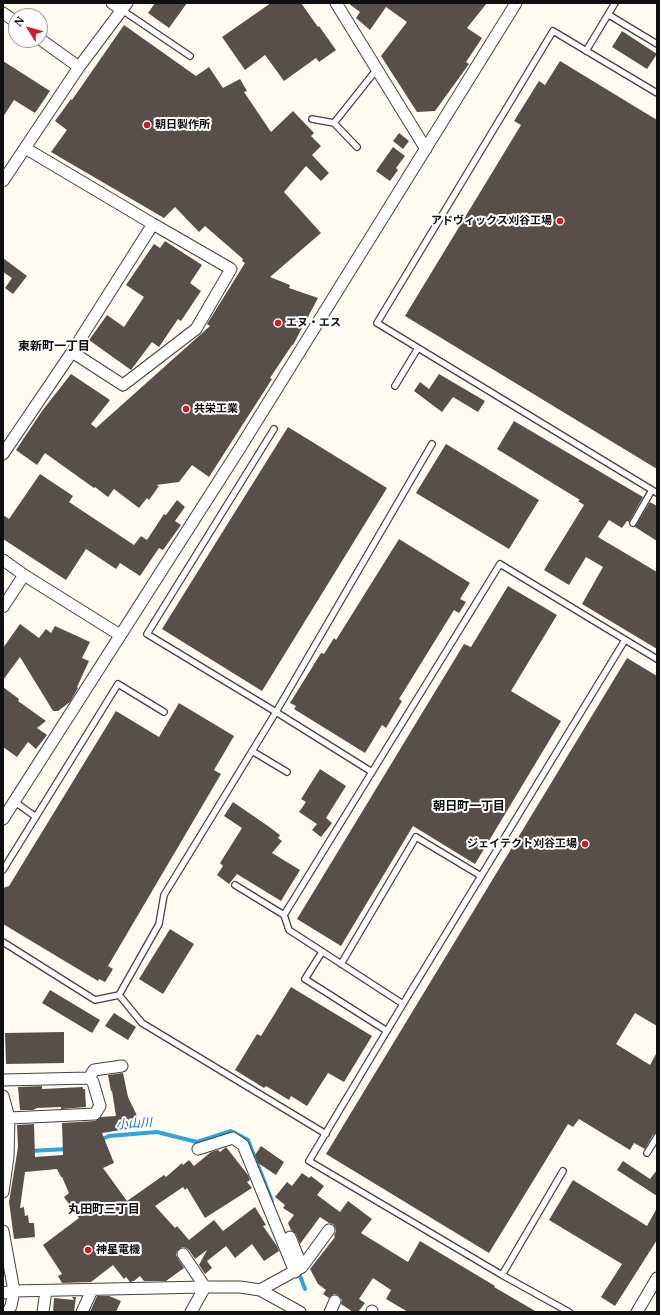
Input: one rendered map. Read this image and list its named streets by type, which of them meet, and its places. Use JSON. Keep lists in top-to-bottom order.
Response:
{
  "districts": ["東新町一丁目", "朝日町一丁目", "丸田町三丁目"],
  "water": ["小山川"],
  "places": [
    "朝日製作所",
    "アドヴィックス刈谷工場",
    "エヌ・エス",
    "共栄工業",
    "ジェイテクト刈谷工場",
    "神星電機"
  ],
  "north": "top left"
}
